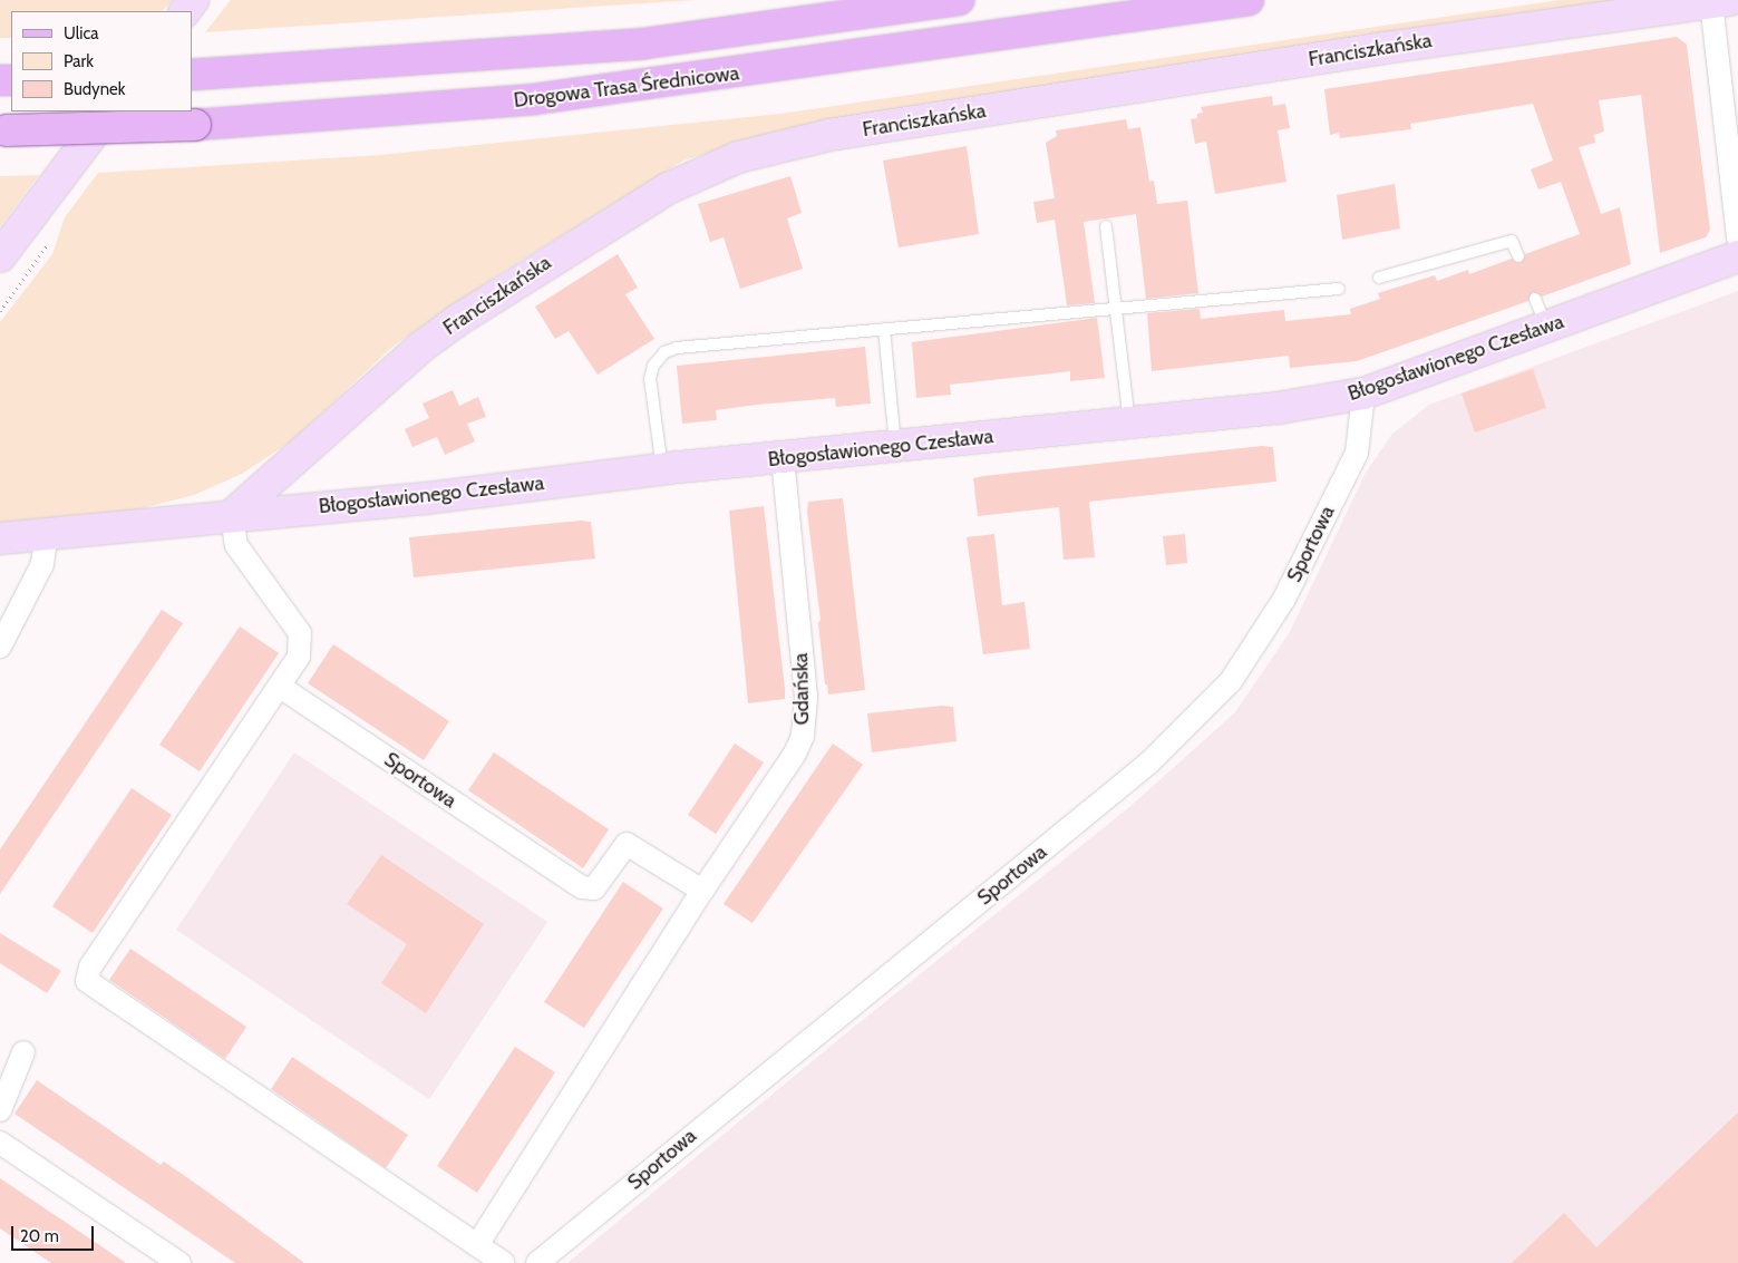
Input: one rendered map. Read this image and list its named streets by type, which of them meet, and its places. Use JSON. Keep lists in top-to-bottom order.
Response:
{
  "streets": {
    "main road": ["Drogowa Trasa Średnicowa"],
    "street": [
      "Franciszkańska",
      "Błogosławionego Czesława",
      "Sportowa",
      "Gdańska"
    ]
  },
  "crossings": [
    ["Franciszkańska", "Błogosławionego Czesława"],
    ["Błogosławionego Czesława", "Sportowa"],
    ["Błogosławionego Czesława", "Gdańska"],
    ["Sportowa", "Gdańska"]
  ],
  "legend": ["Ulica", "Park", "Budynek"],
  "scale_bar": "20 m"
}
